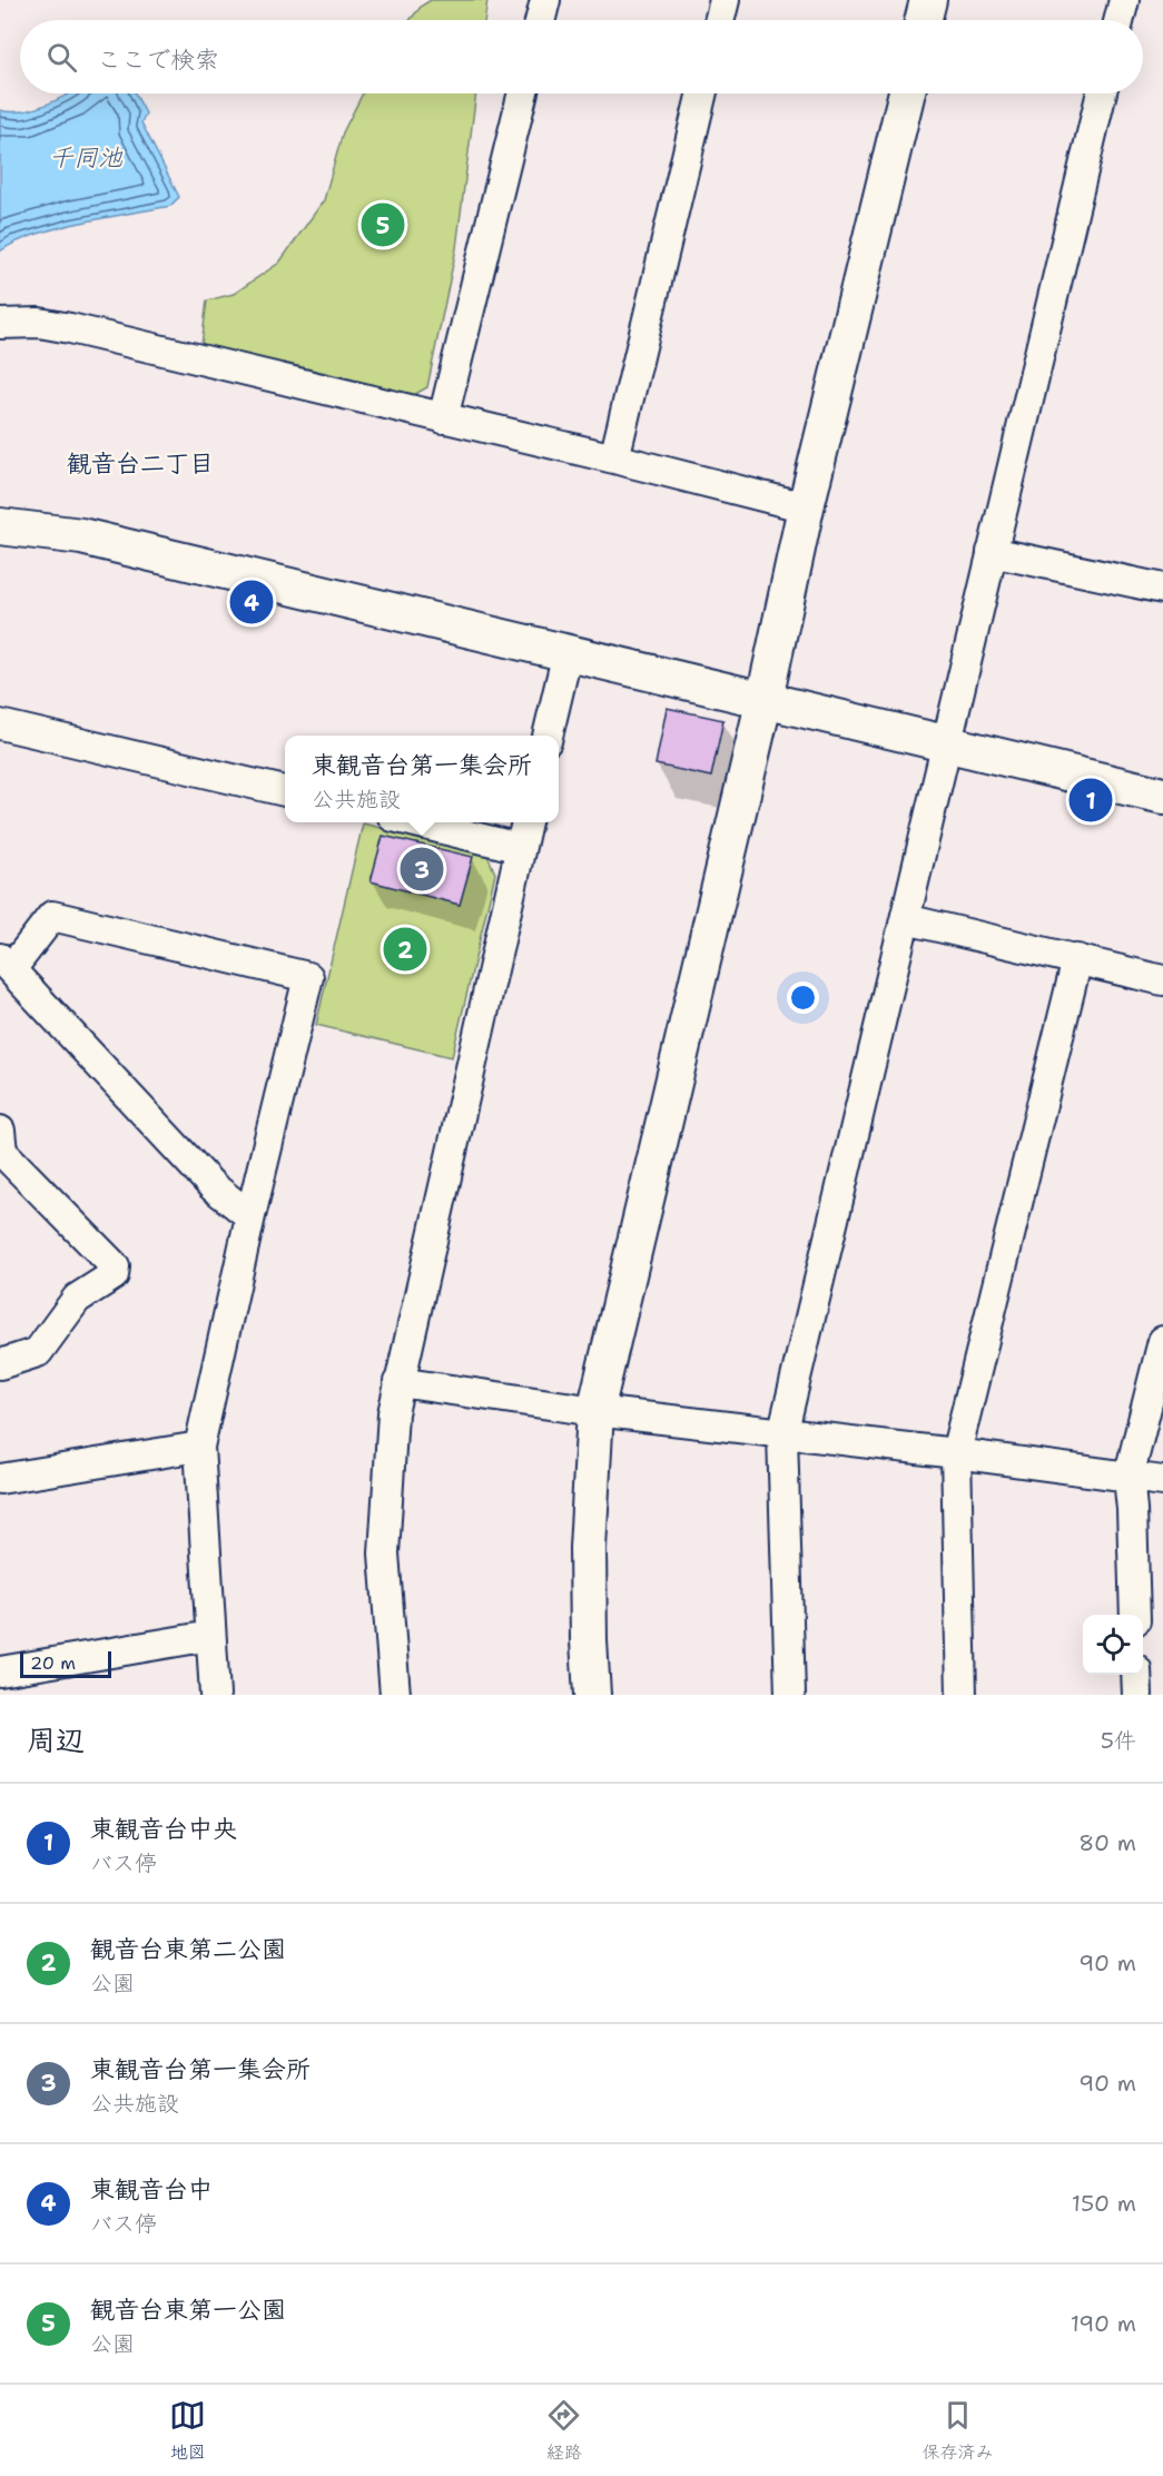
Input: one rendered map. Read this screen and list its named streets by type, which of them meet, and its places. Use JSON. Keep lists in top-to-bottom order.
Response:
{
  "districts": ["観音台二丁目"],
  "water": ["千同池"],
  "scale_bar": "20 m",
  "page": {
    "search": "ここで検索",
    "pins": [
      "5",
      "4",
      "1",
      "3",
      "2"
    ],
    "popup": ["東観音台第一集会所", "公共施設"],
    "scale": "20 m",
    "heading": ["周辺", "5件"],
    "list": [
      {
        "mark": "1",
        "name": "東観音台中央",
        "note": "バス停",
        "value": "80 m"
      },
      {
        "mark": "2",
        "name": "観音台東第二公園",
        "note": "公園",
        "value": "90 m"
      },
      {
        "mark": "3",
        "name": "東観音台第一集会所",
        "note": "公共施設",
        "value": "90 m"
      },
      {
        "mark": "4",
        "name": "東観音台中",
        "note": "バス停",
        "value": "150 m"
      },
      {
        "mark": "5",
        "name": "観音台東第一公園",
        "note": "公園",
        "value": "190 m"
      }
    ],
    "nav": ["地図", "経路", "保存済み"]
  }
}
